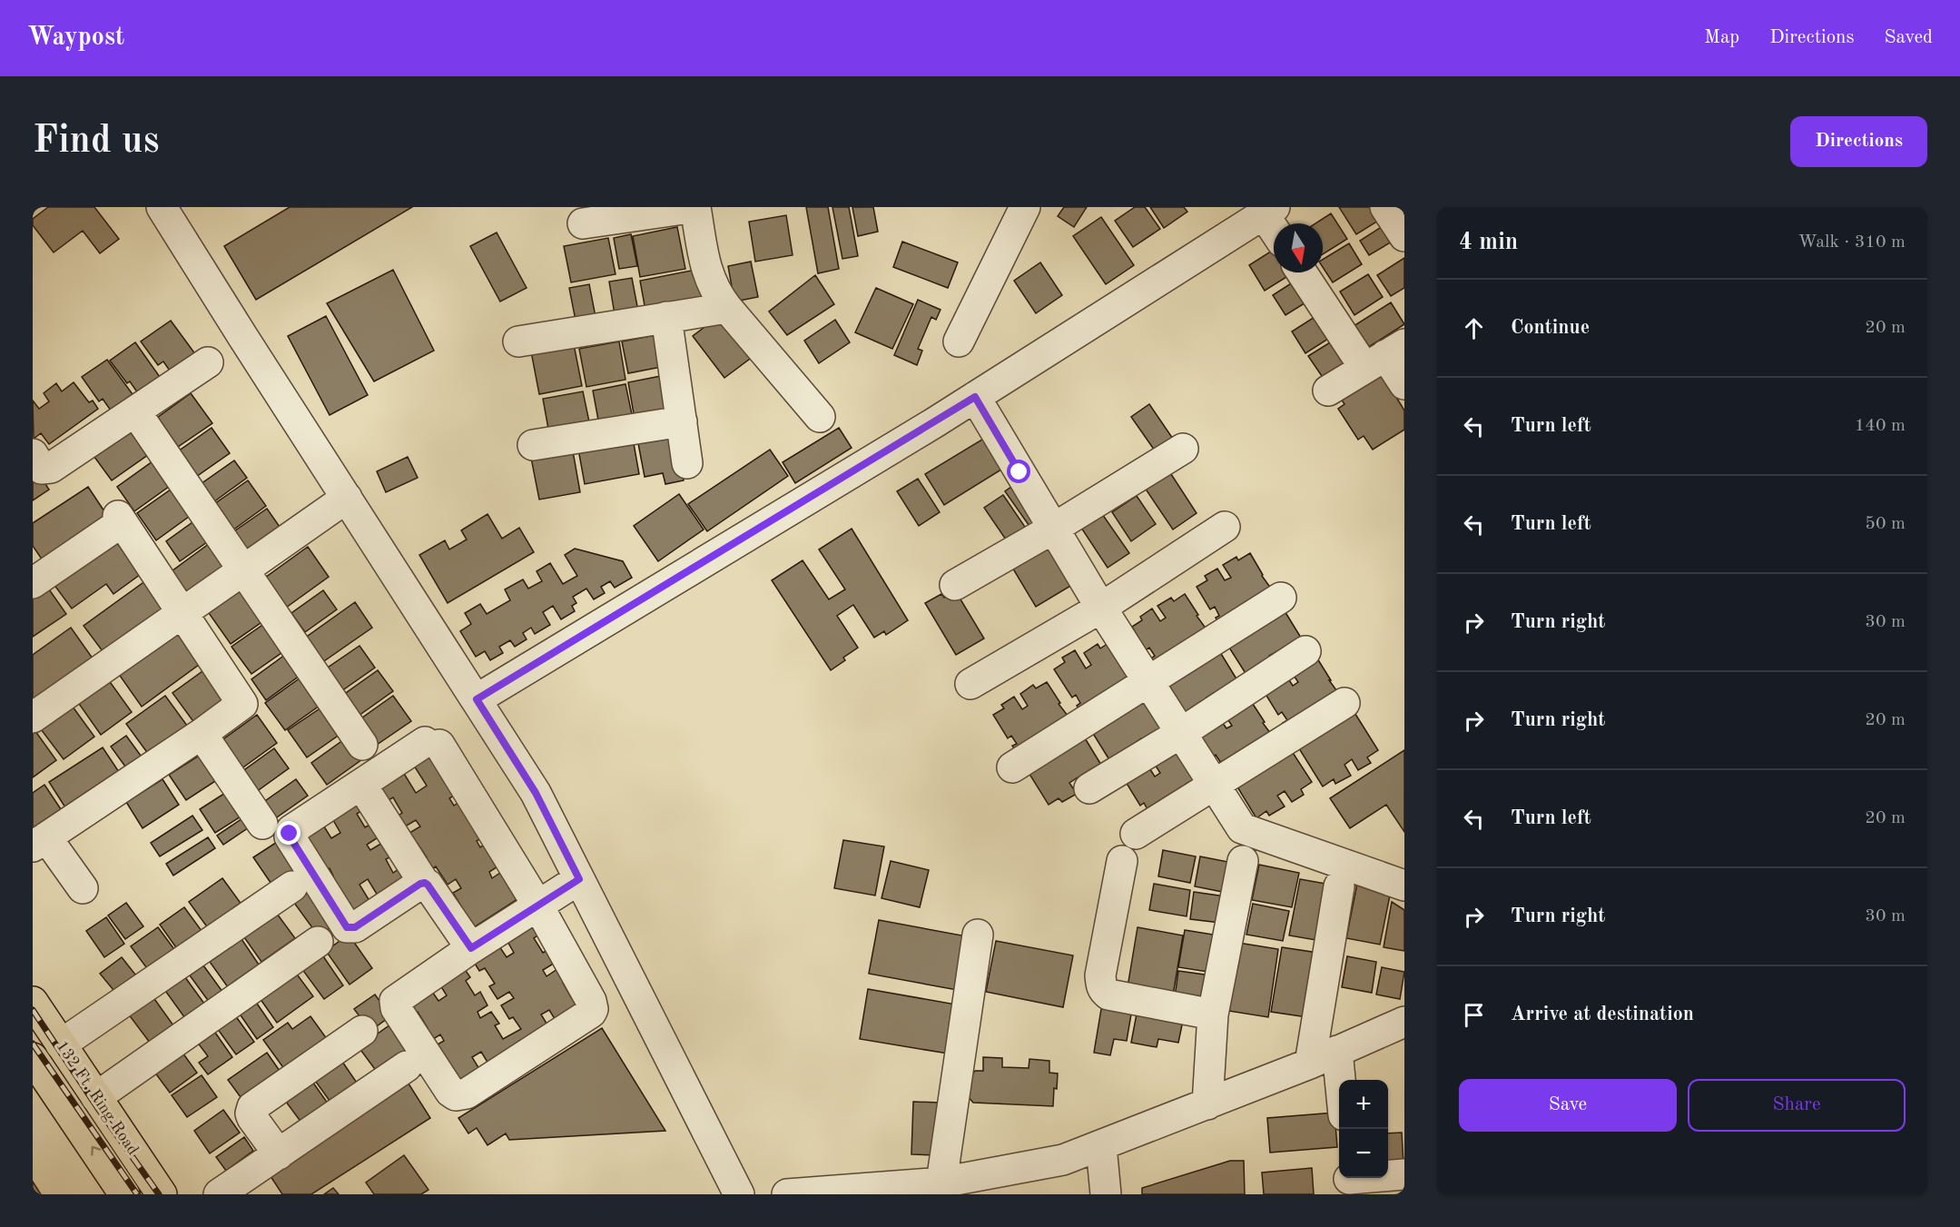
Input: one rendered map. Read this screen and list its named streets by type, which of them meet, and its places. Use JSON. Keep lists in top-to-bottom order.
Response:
{
  "streets": {
    "main road": ["132 Ft. Ring Road"]
  },
  "north": "bottom",
  "page": {
    "header": "Waypost",
    "nav": ["Map", "Directions", "Saved"],
    "buttons": [
      "Directions",
      ["Save", "Share"]
    ],
    "title": "Find us",
    "heading": ["4 min", "Walk · 310 m"],
    "list": [
      ["Continue", "20 m"],
      ["Turn left", "140 m"],
      ["Turn left", "50 m"],
      ["Turn right", "30 m"],
      ["Turn right", "20 m"],
      ["Turn left", "20 m"],
      ["Turn right", "30 m"],
      "Arrive at destination"
    ],
    "map_buttons": ["+", "−"]
  }
}
